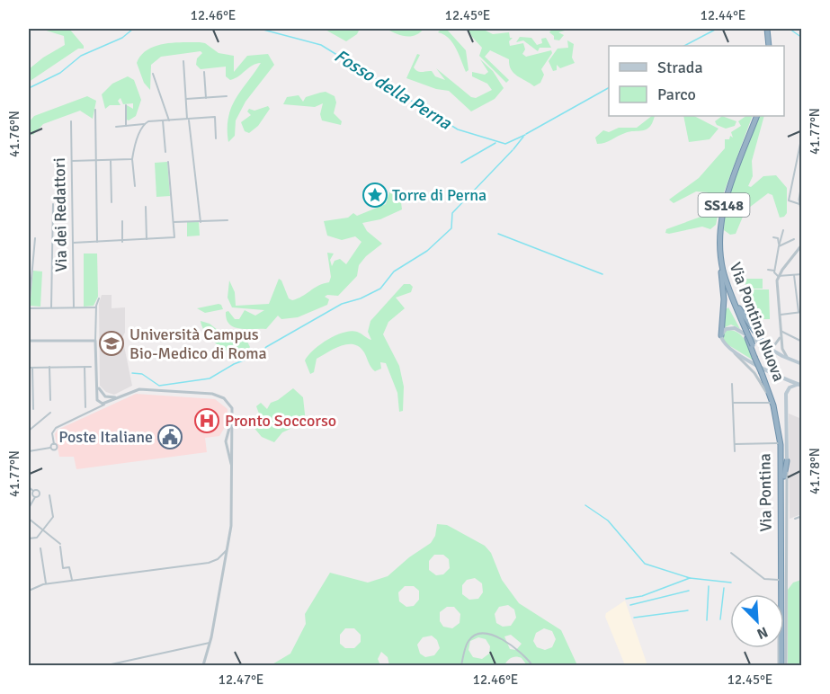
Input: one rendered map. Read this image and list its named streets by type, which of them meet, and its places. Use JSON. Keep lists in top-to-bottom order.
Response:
{
  "streets": {
    "highway": ["SS148", "Via Pontina Nuova", "Via Pontina"],
    "street": ["Via dei Redattori"]
  },
  "crossings": [
    ["Via Pontina Nuova", "Via Pontina"]
  ],
  "water": ["Fosso della Perna"],
  "places": {
    "place": ["Torre di Perna"],
    "school or university": ["Università Campus Bio-Medico di Roma"],
    "hospital": ["Pronto Soccorso"],
    "public building": ["Poste Italiane"]
  },
  "legend": ["Strada", "Parco"],
  "north": "bottom right",
  "coordinates": [
    "12.46°E",
    "12.45°E",
    "12.44°E",
    "41.77°N",
    "41.76°N",
    "41.78°N",
    "12.47°E"
  ]
}
